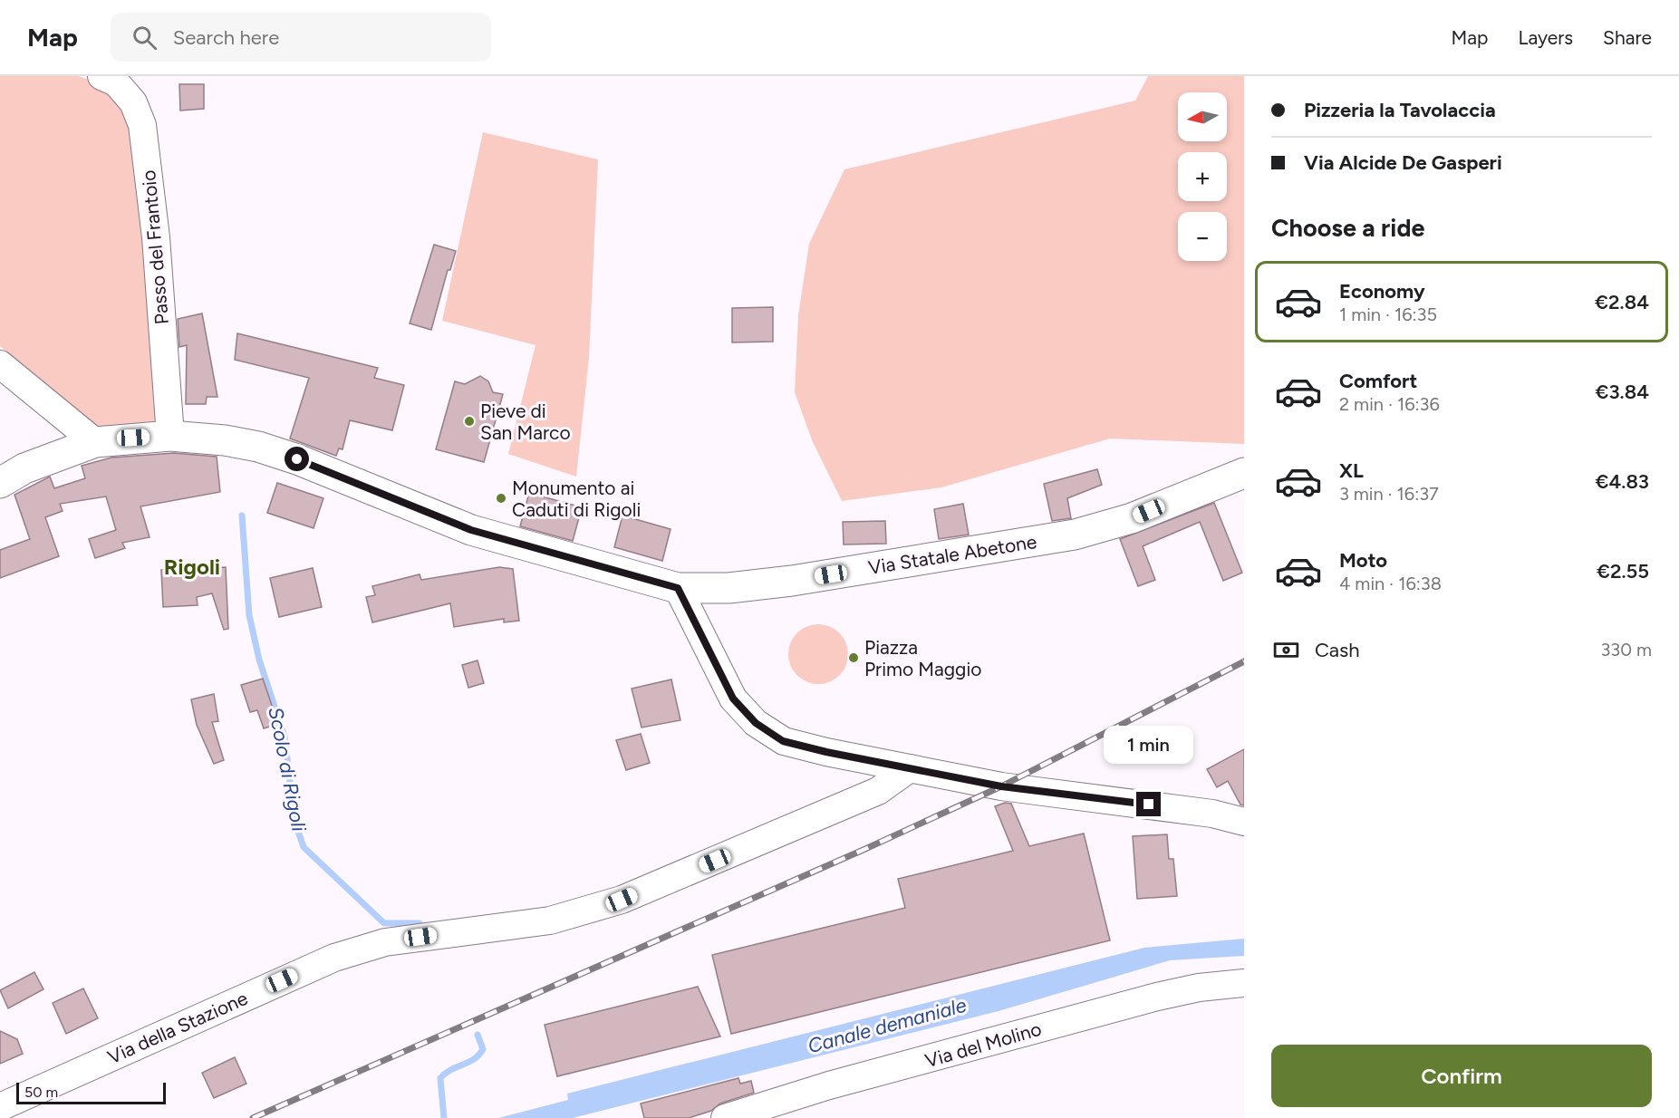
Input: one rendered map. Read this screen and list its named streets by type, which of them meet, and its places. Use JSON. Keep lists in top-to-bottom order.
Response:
{
  "streets": {
    "main road": ["Via Statale Abetone"],
    "street": ["Passo del Frantoio", "Via della Stazione", "Via del Molino"]
  },
  "crossings": [
    ["Passo del Frantoio", "Via Statale Abetone"]
  ],
  "districts": ["Rigoli"],
  "water": ["Scolo di Rigoli", "Canale demaniale"],
  "places": ["Pieve di San Marco", "Monumento ai Caduti di Rigoli", "Piazza Primo Maggio"],
  "scale_bar": "50 m",
  "north": "left",
  "page": {
    "header": "Map",
    "search": "Search here",
    "nav": ["Map", "Layers", "Share"],
    "banner": ["Pizzeria la Tavolaccia", "Via Alcide De Gasperi"],
    "map_buttons": ["+", "−"],
    "heading": "Choose a ride",
    "list": [
      {
        "name": "Economy",
        "note": "1 min · 16:35",
        "value": "€2.84"
      },
      {
        "name": "Comfort",
        "note": "2 min · 16:36",
        "value": "€3.84"
      },
      {
        "name": "XL",
        "note": "3 min · 16:37",
        "value": "€4.83"
      },
      {
        "name": "Moto",
        "note": "4 min · 16:38",
        "value": "€2.55"
      }
    ],
    "pay": ["Cash", "330 m"],
    "bubble": "1 min",
    "buttons": "Confirm",
    "scale": "50 m"
  }
}
